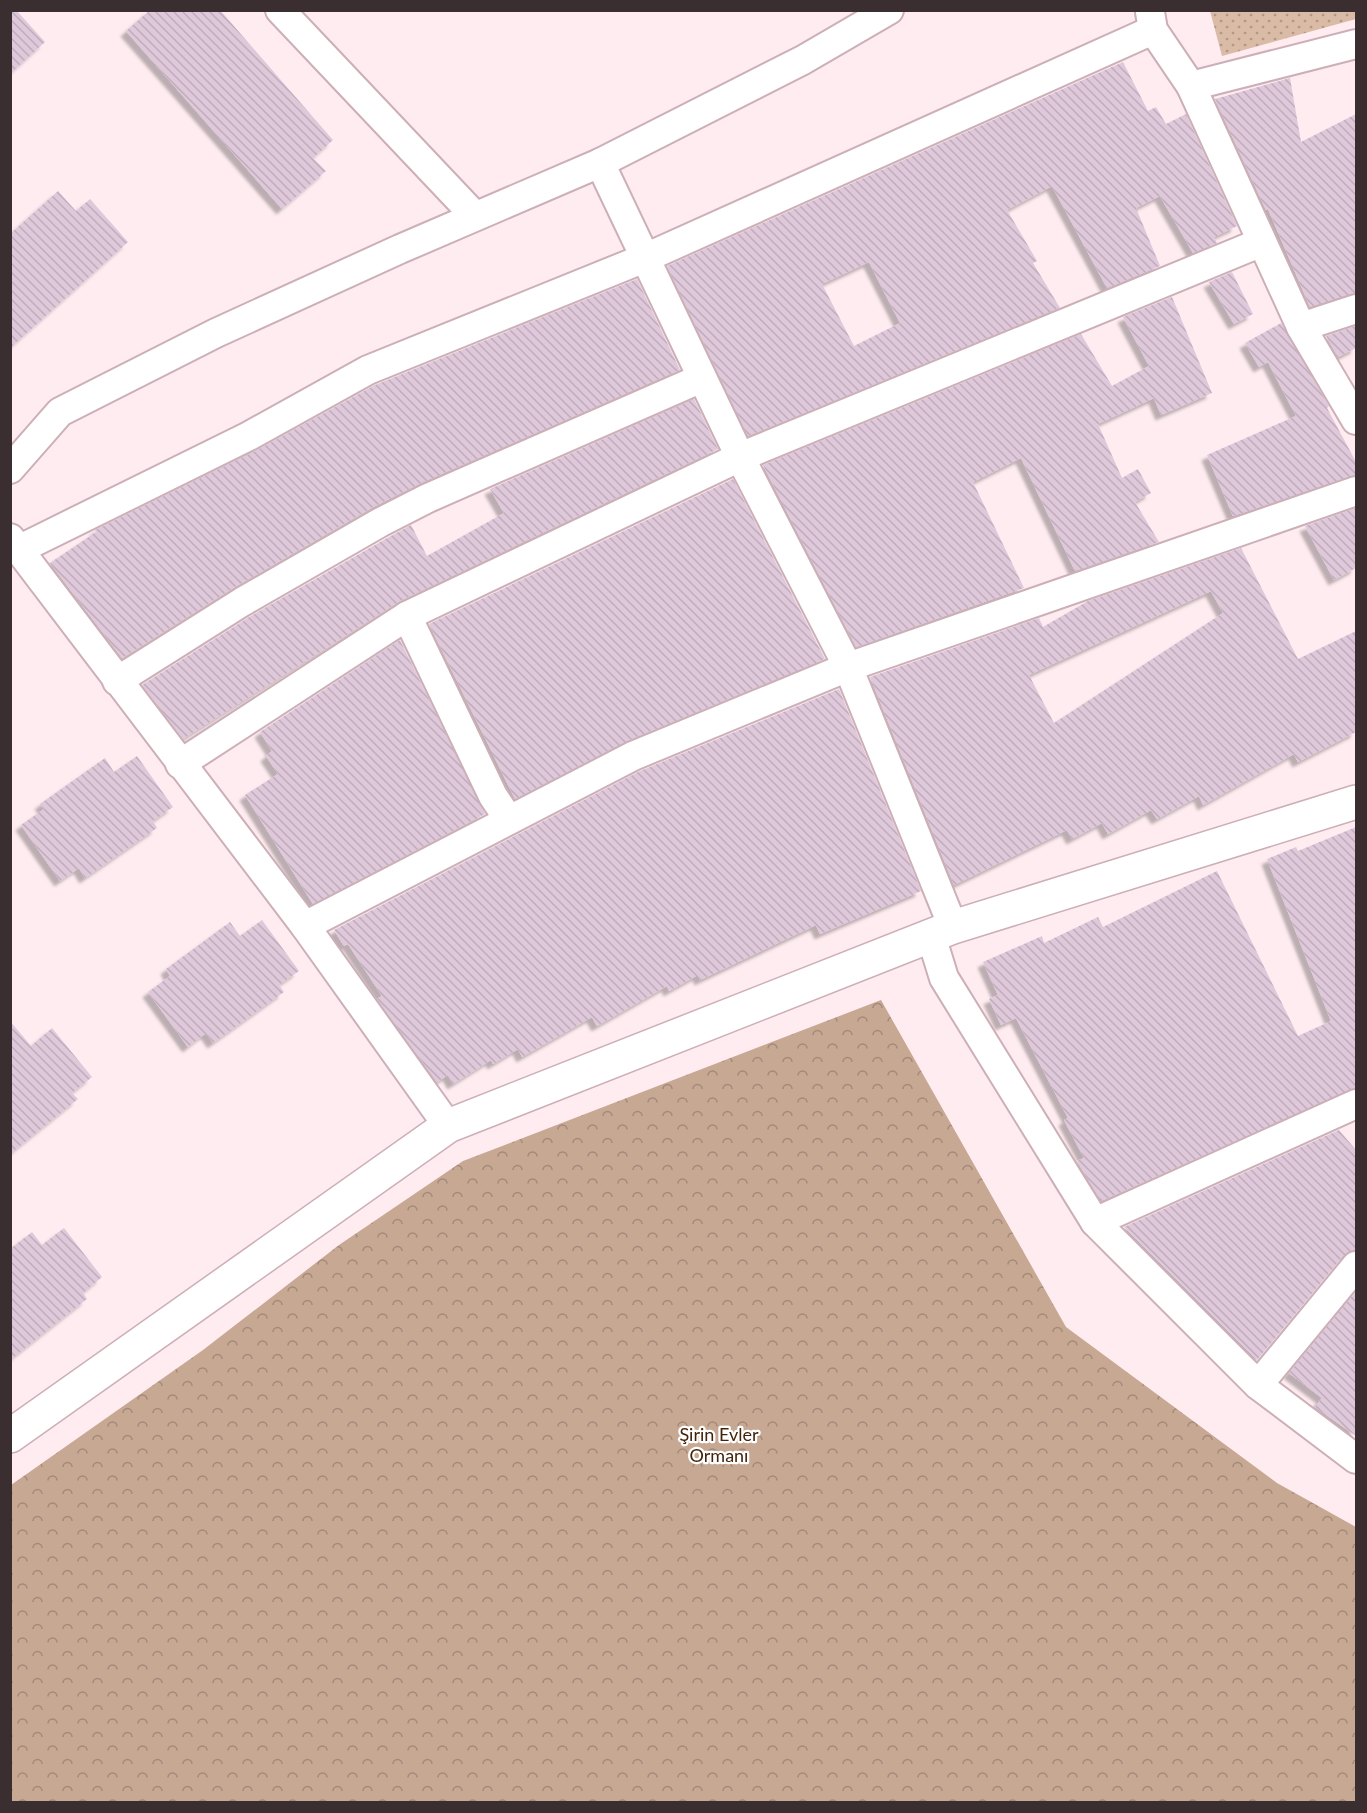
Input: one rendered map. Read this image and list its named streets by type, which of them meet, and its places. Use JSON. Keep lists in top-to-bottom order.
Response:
{
  "parks": ["Şirin Evler Ormanı"]
}
